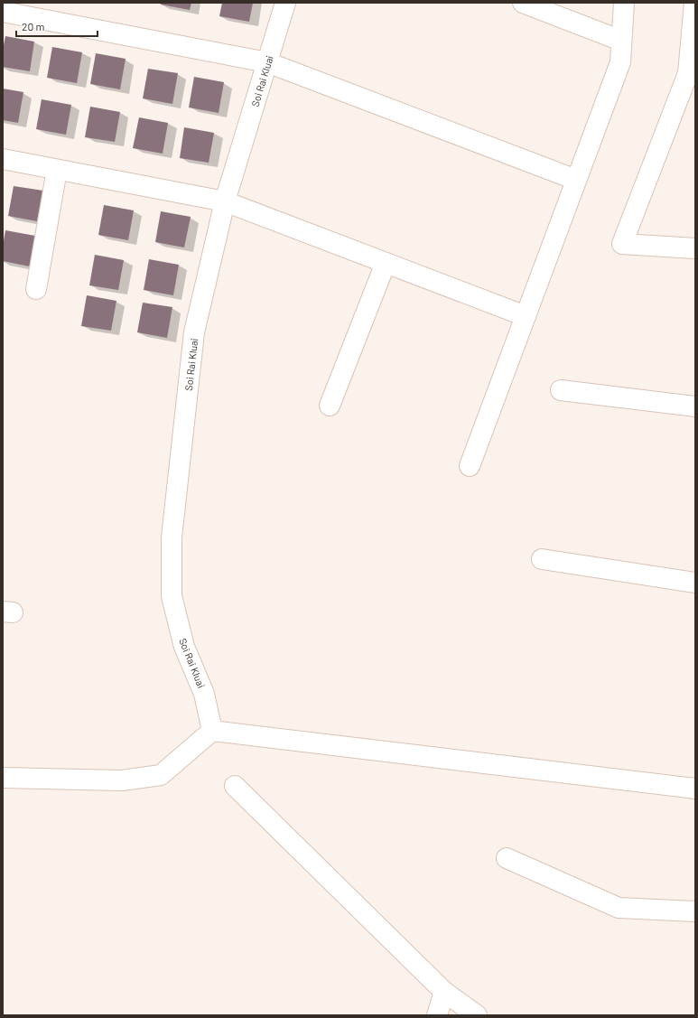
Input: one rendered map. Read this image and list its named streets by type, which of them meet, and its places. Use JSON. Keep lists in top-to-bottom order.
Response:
{
  "streets": {
    "street": ["Soi Rai Kluai"]
  },
  "scale_bar": "20 m"
}
